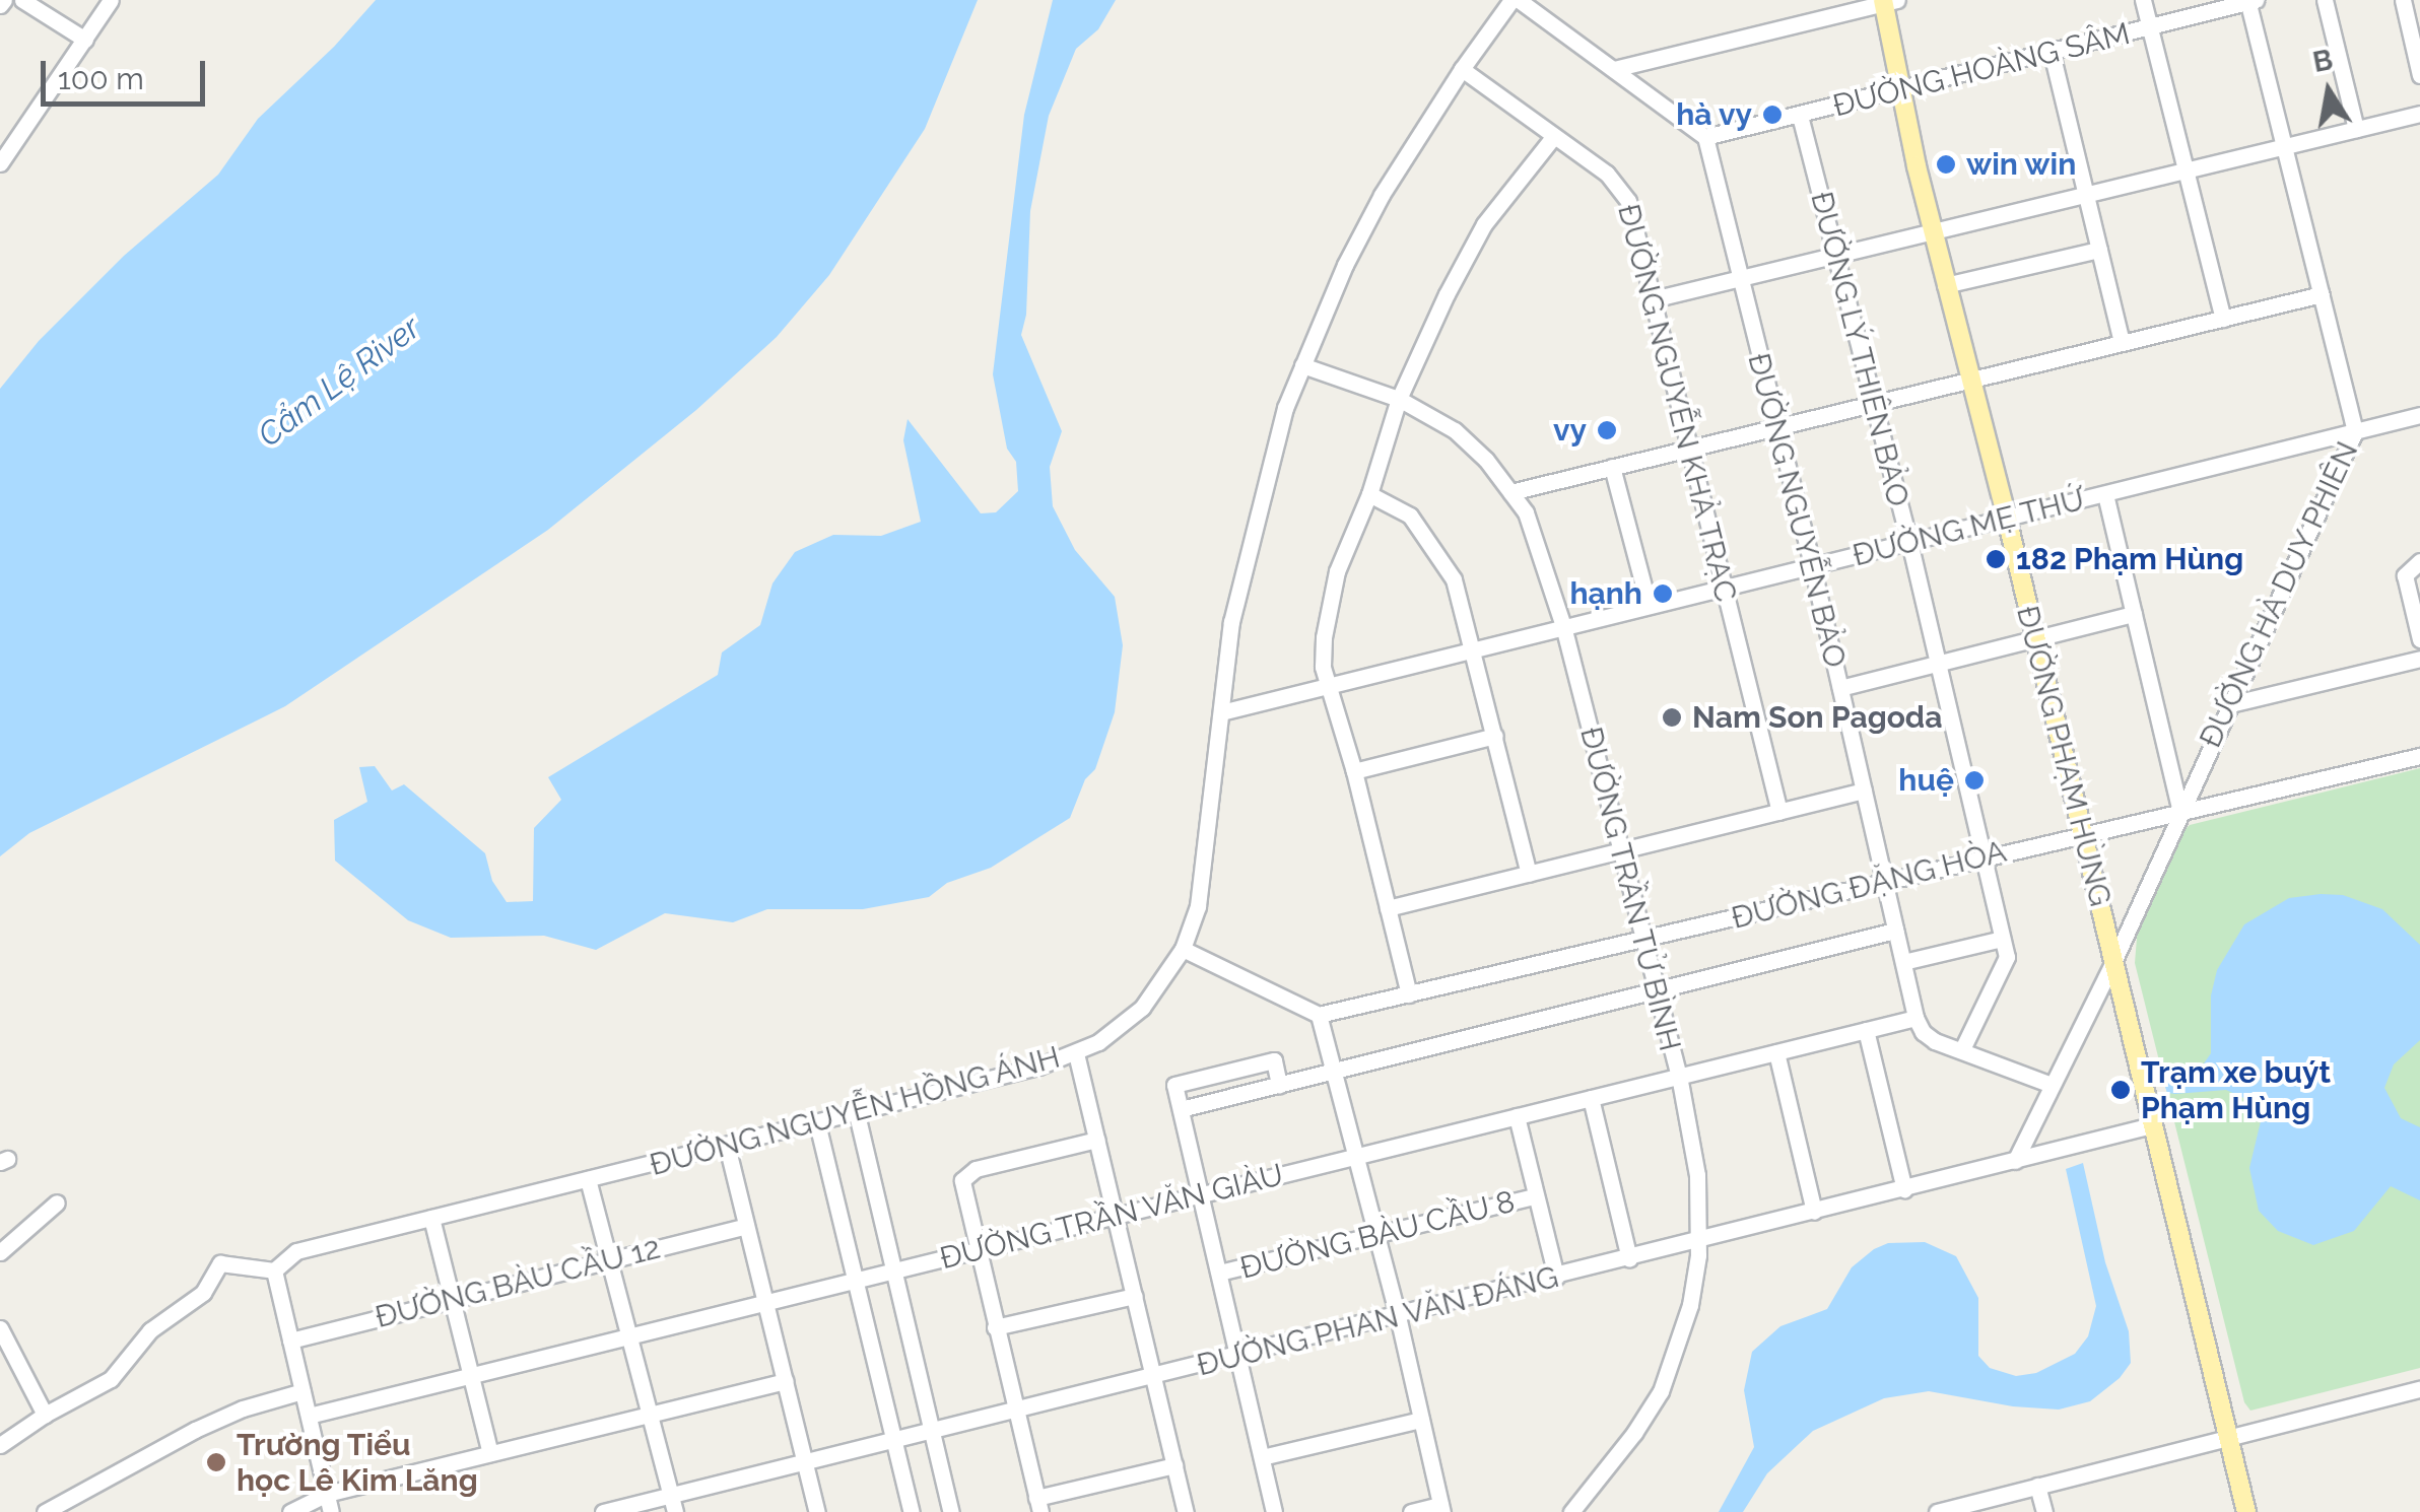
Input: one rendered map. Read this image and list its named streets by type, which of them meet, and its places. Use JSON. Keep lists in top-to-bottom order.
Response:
{
  "streets": {
    "main road": ["ĐƯỜNG PHẠM HÙNG"],
    "street": [
      "ĐƯỜNG HOÀNG SÂM",
      "ĐƯỜNG LÝ THIÊN BẢO",
      "ĐƯỜNG NGUYỄN KHẢ TRẠC",
      "ĐƯỜNG NGUYỄN BẢO",
      "ĐƯỜNG MẸ THỨ",
      "ĐƯỜNG HÀ DUY PHIÊN",
      "ĐƯỜNG ĐẶNG HÒA",
      "ĐƯỜNG TRẦN TỬ BÌNH",
      "ĐƯỜNG NGUYỄN HỒNG ÁNH",
      "ĐƯỜNG TRẦN VĂN GIÀU",
      "ĐƯỜNG BÀU CẦU 8",
      "ĐƯỜNG BÀU CẦU 12",
      "ĐƯỜNG PHAN VĂN ĐÁNG"
    ]
  },
  "crossings": [
    ["ĐƯỜNG HOÀNG SÂM", "ĐƯỜNG LÝ THIÊN BẢO"],
    ["ĐƯỜNG HOÀNG SÂM", "ĐƯỜNG NGUYỄN BẢO"],
    ["ĐƯỜNG HOÀNG SÂM", "ĐƯỜNG HÀ DUY PHIÊN"],
    ["ĐƯỜNG HOÀNG SÂM", "ĐƯỜNG PHẠM HÙNG"],
    ["ĐƯỜNG LÝ THIÊN BẢO", "ĐƯỜNG MẸ THỨ"],
    ["ĐƯỜNG LÝ THIÊN BẢO", "ĐƯỜNG ĐẶNG HÒA"],
    ["ĐƯỜNG NGUYỄN KHẢ TRẠC", "ĐƯỜNG MẸ THỨ"],
    ["ĐƯỜNG NGUYỄN KHẢ TRẠC", "ĐƯỜNG NGUYỄN HỒNG ÁNH"],
    ["ĐƯỜNG NGUYỄN BẢO", "ĐƯỜNG MẸ THỨ"],
    ["ĐƯỜNG NGUYỄN BẢO", "ĐƯỜNG ĐẶNG HÒA"],
    ["ĐƯỜNG NGUYỄN BẢO", "ĐƯỜNG TRẦN VĂN GIÀU"],
    ["ĐƯỜNG MẸ THỨ", "ĐƯỜNG HÀ DUY PHIÊN"],
    ["ĐƯỜNG MẸ THỨ", "ĐƯỜNG PHẠM HÙNG"],
    ["ĐƯỜNG MẸ THỨ", "ĐƯỜNG TRẦN TỬ BÌNH"],
    ["ĐƯỜNG MẸ THỨ", "ĐƯỜNG NGUYỄN HỒNG ÁNH"],
    ["ĐƯỜNG HÀ DUY PHIÊN", "ĐƯỜNG PHẠM HÙNG"],
    ["ĐƯỜNG HÀ DUY PHIÊN", "ĐƯỜNG ĐẶNG HÒA"],
    ["ĐƯỜNG HÀ DUY PHIÊN", "ĐƯỜNG PHAN VĂN ĐÁNG"],
    ["ĐƯỜNG PHẠM HÙNG", "ĐƯỜNG ĐẶNG HÒA"],
    ["ĐƯỜNG PHẠM HÙNG", "ĐƯỜNG PHAN VĂN ĐÁNG"],
    ["ĐƯỜNG ĐẶNG HÒA", "ĐƯỜNG TRẦN TỬ BÌNH"],
    ["ĐƯỜNG TRẦN TỬ BÌNH", "ĐƯỜNG NGUYỄN HỒNG ÁNH"],
    ["ĐƯỜNG TRẦN TỬ BÌNH", "ĐƯỜNG TRẦN VĂN GIÀU"],
    ["ĐƯỜNG TRẦN TỬ BÌNH", "ĐƯỜNG PHAN VĂN ĐÁNG"]
  ],
  "water": ["Cẩm Lệ River"],
  "places": [
    "hà vy",
    "win win",
    "vy",
    "182 Phạm Hùng",
    "hạnh",
    "Nam Son Pagoda",
    "huệ",
    "Trạm xe buýt Phạm Hùng",
    "Trường Tiểu học Lê Kim Lăng"
  ],
  "scale_bar": "100 m",
  "north": "top"
}
